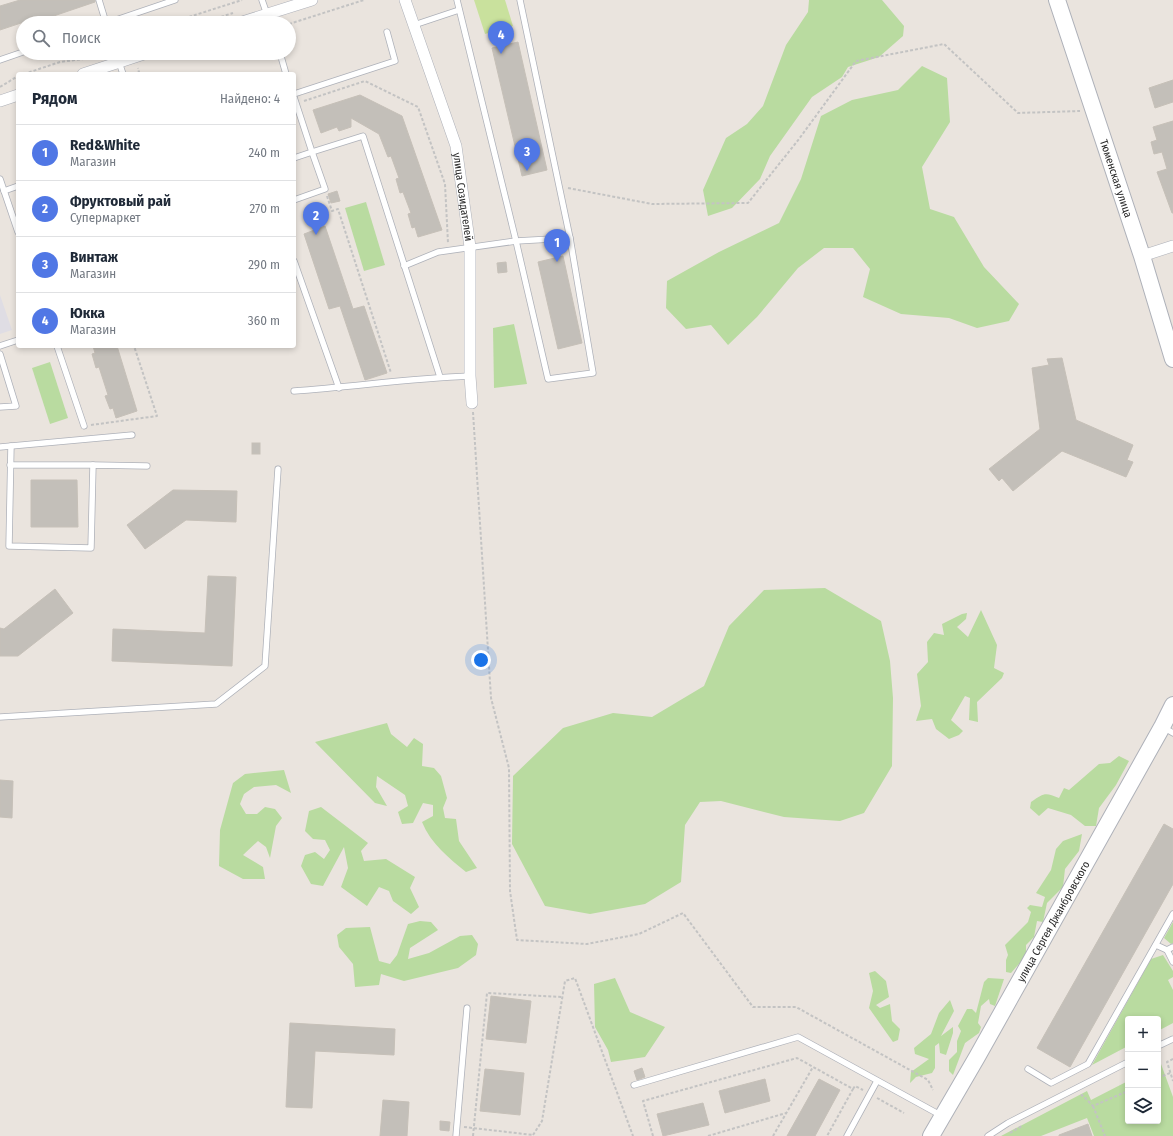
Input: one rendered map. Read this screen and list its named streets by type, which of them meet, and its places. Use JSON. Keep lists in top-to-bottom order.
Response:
{
  "streets": {
    "street": ["Тюменская улица", "улица Созидателей", "улица Сергея Джанбровского"]
  },
  "page": {
    "search": "Поиск",
    "pins": [
      "4",
      "3",
      "2",
      "1"
    ],
    "heading": ["Рядом", "Найдено: 4"],
    "list": [
      {
        "mark": "1",
        "name": "Red&White",
        "note": "Магазин",
        "value": "240 m"
      },
      {
        "mark": "2",
        "name": "Фруктовый рай",
        "note": "Супермаркет",
        "value": "270 m"
      },
      {
        "mark": "3",
        "name": "Винтаж",
        "note": "Магазин",
        "value": "290 m"
      },
      {
        "mark": "4",
        "name": "Юкка",
        "note": "Магазин",
        "value": "360 m"
      }
    ],
    "map_buttons": ["+", "−"]
  }
}
